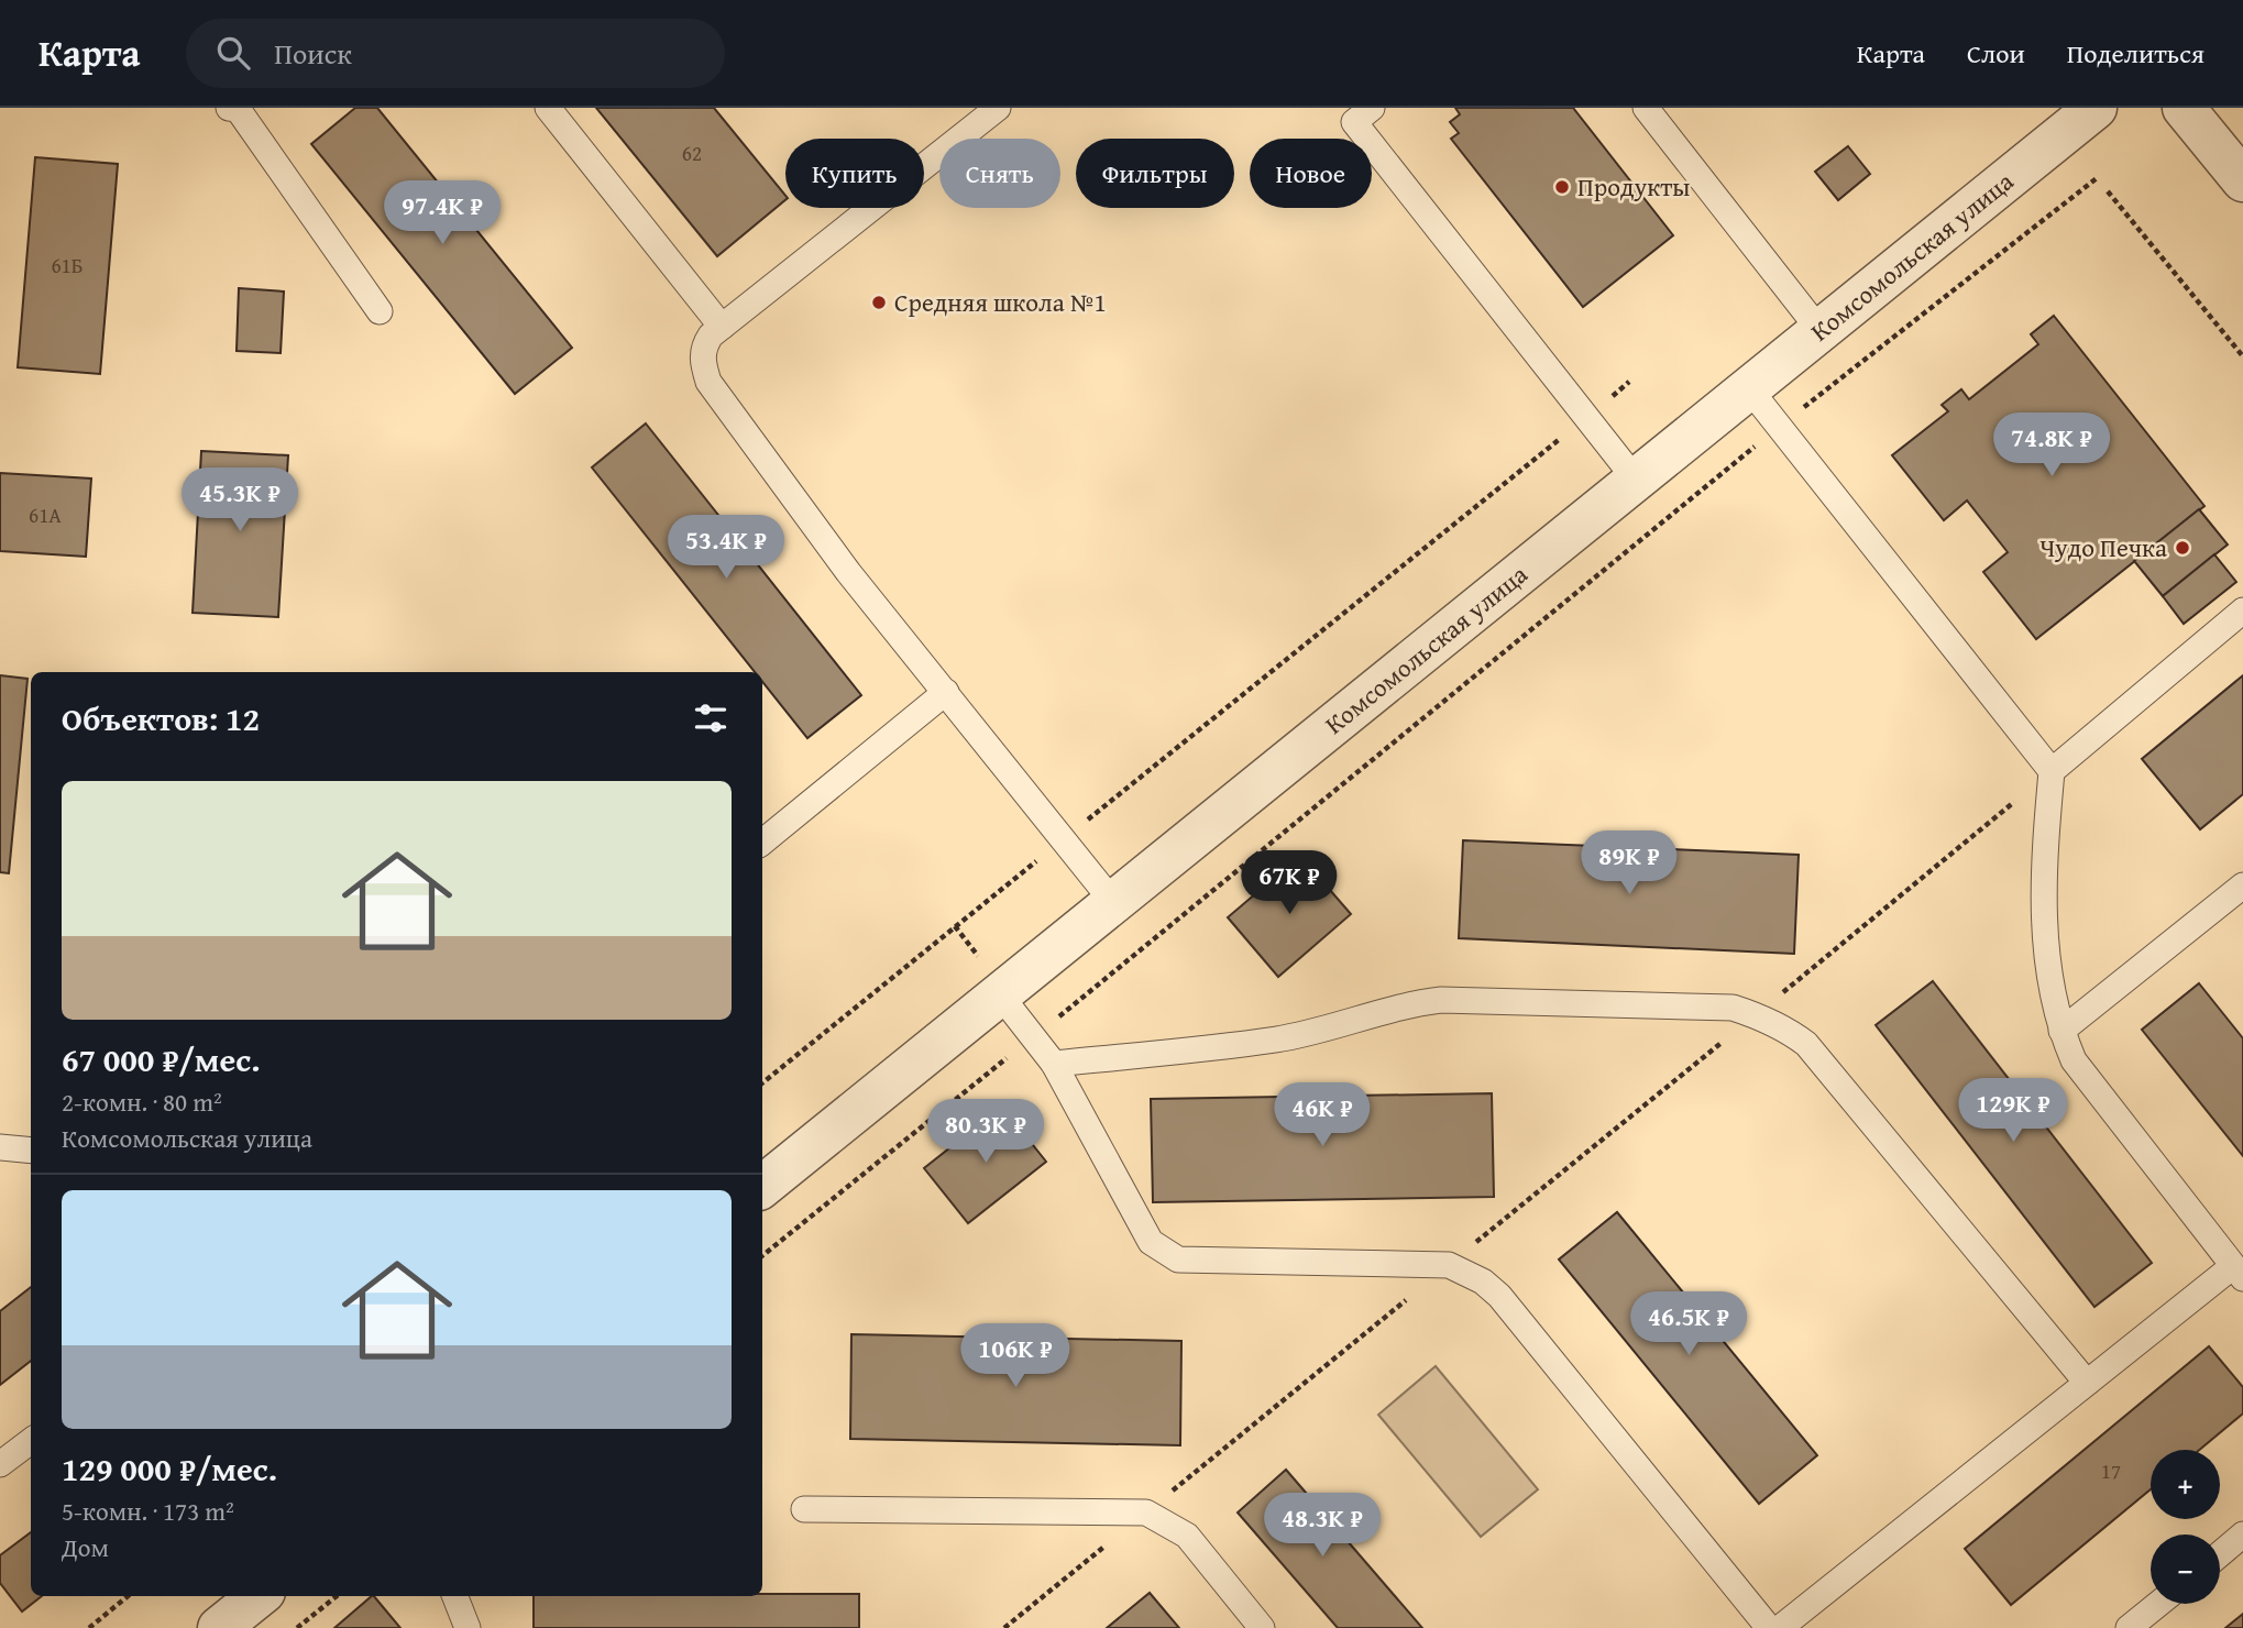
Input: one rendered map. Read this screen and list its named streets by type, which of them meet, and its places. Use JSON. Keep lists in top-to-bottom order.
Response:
{
  "streets": {
    "street": ["Комсомольская улица"]
  },
  "places": ["Продукты", "Средняя школа №1", "Чудо Печка"],
  "house_numbers": [
    "62",
    "61Б",
    "61А",
    "17"
  ],
  "page": {
    "header": "Карта",
    "search": "Поиск",
    "nav": ["Карта", "Слои", "Поделиться"],
    "chip": [
      "Купить",
      "Снять",
      "Фильтры",
      "Новое"
    ],
    "price": [
      "97.4K ₽",
      "74.8K ₽",
      "45.3K ₽",
      "53.4K ₽",
      "89K ₽",
      "67K ₽",
      "129K ₽",
      "46K ₽",
      "80.3K ₽",
      "46.5K ₽",
      "106K ₽",
      "48.3K ₽"
    ],
    "heading": "Объектов: 12",
    "list": [
      {
        "name": "67 000 ₽/мес.",
        "note": "2-комн. · 80 m² · Комсомольская улица"
      },
      {
        "name": "129 000 ₽/мес.",
        "note": "5-комн. · 173 m² · Дом"
      }
    ],
    "map_buttons": ["+", "−"]
  }
}
